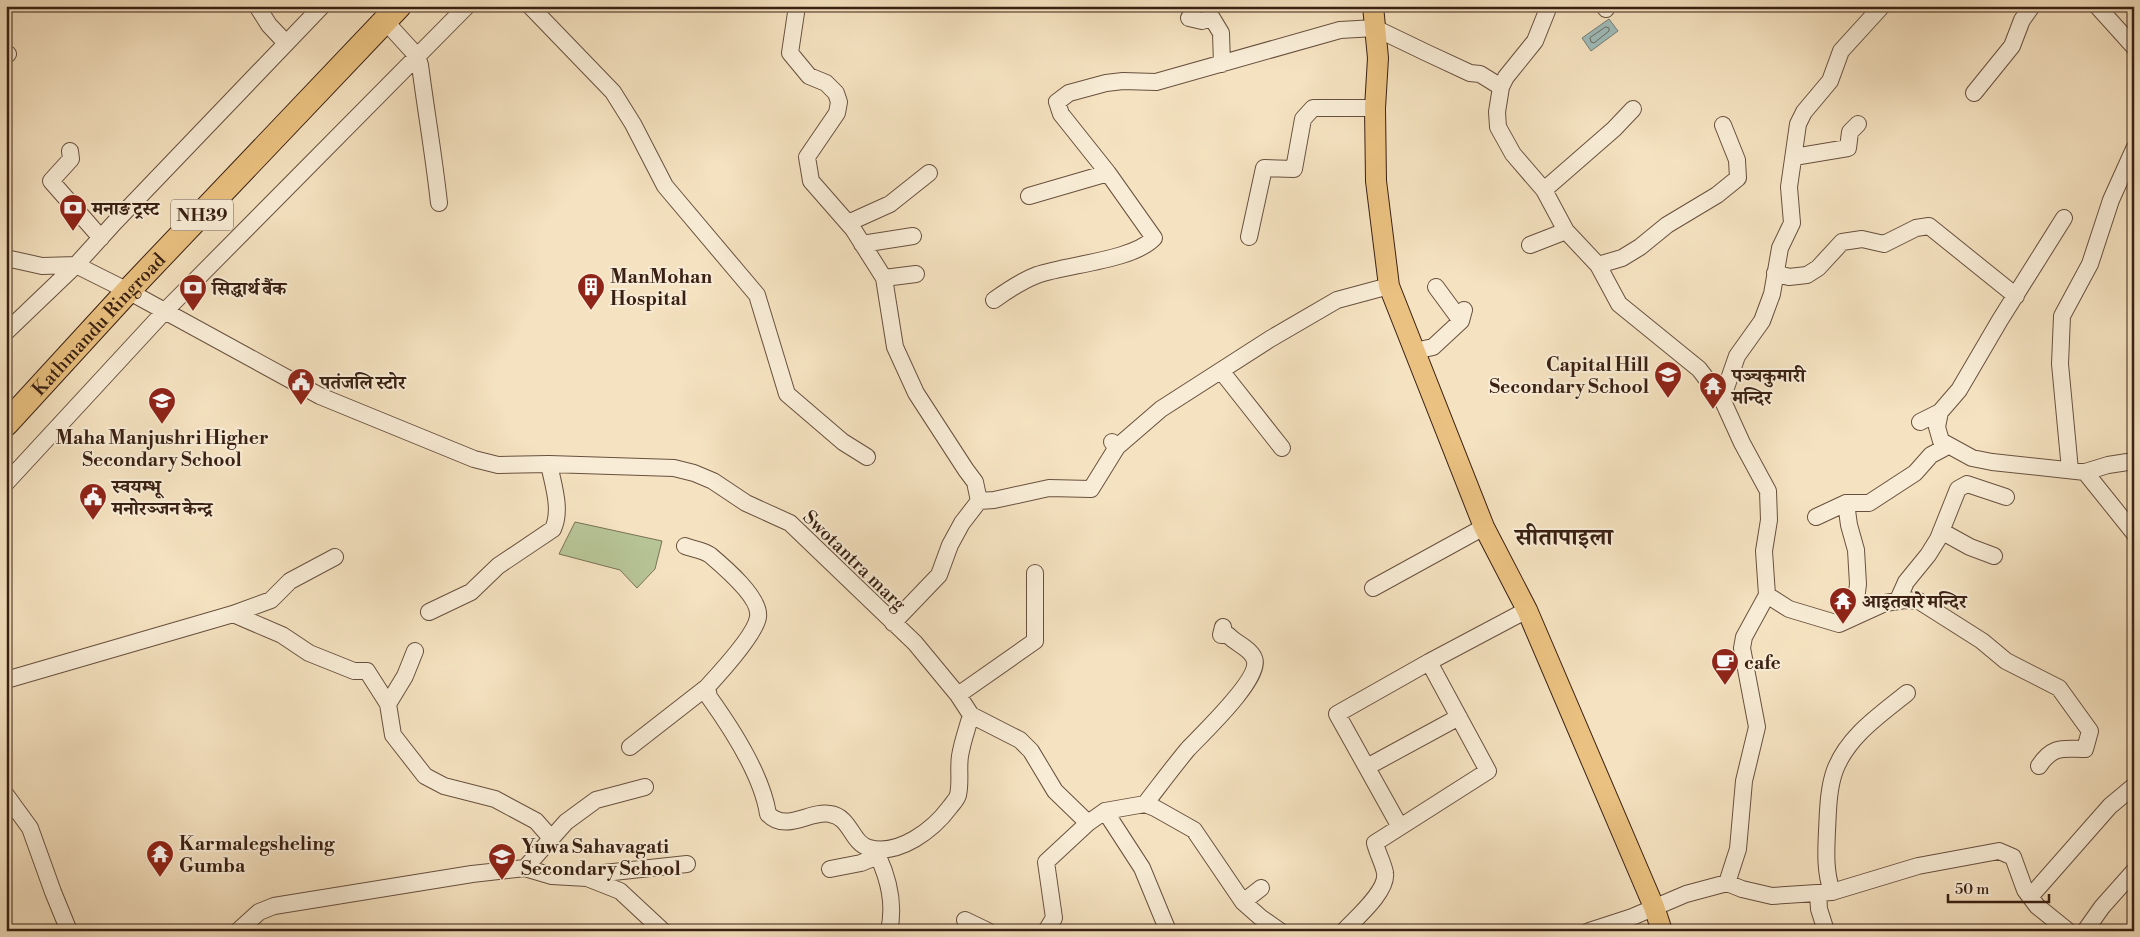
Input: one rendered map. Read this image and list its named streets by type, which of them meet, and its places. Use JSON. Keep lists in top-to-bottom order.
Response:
{
  "streets": {
    "highway": ["NH39", "Kathmandu Ringroad"],
    "street": ["Swotantra marg"]
  },
  "crossings": [
    ["Kathmandu Ringroad", "Swotantra marg"]
  ],
  "districts": ["सीतापाइला"],
  "places": {
    "bank": ["मनाङ ट्रस्ट", "सिद्धार्थ बैंक"],
    "building": ["ManMohan Hospital"],
    "school or university": ["Capital Hill Secondary School", "Maha Manjushri Higher Secondary School", "Yuwa Sahavagati Secondary School"],
    "public building": ["पतंजलि स्टोर", "स्वयम्भू मनोरञ्जन केन्द्र"],
    "temple": ["पञ्चकुमारी मन्दिर", "आइतबारे मन्दिर", "Karmalegsheling Gumba"],
    "cafe": ["cafe"]
  },
  "scale_bar": "50 m"
}
